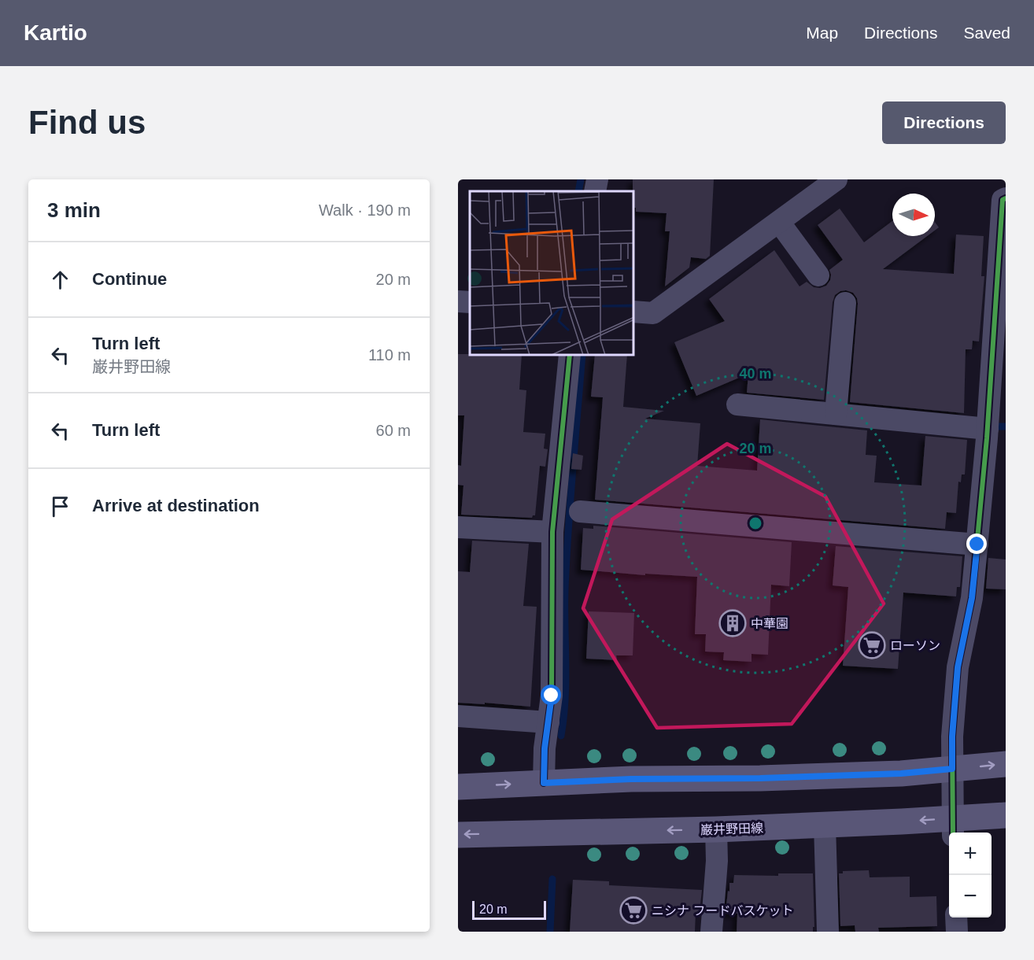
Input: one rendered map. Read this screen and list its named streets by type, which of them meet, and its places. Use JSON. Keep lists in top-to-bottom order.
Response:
{
  "streets": {
    "main road": ["巌井野田線"]
  },
  "places": {
    "building": ["中華園"],
    "supermarket": ["ローソン", "ニシナ フードバスケット"]
  },
  "scale_bar": "20 m",
  "north": "right",
  "page": {
    "header": "Kartio",
    "nav": ["Map", "Directions", "Saved"],
    "buttons": "Directions",
    "title": "Find us",
    "heading": ["3 min", "Walk · 190 m"],
    "list": [
      ["Continue", "20 m"],
      ["Turn left", "巌井野田線", "110 m"],
      ["Turn left", "60 m"],
      "Arrive at destination"
    ],
    "map_buttons": ["+", "−"],
    "scale": "20 m"
  },
  "rings": ["40 m", "20 m"]
}
